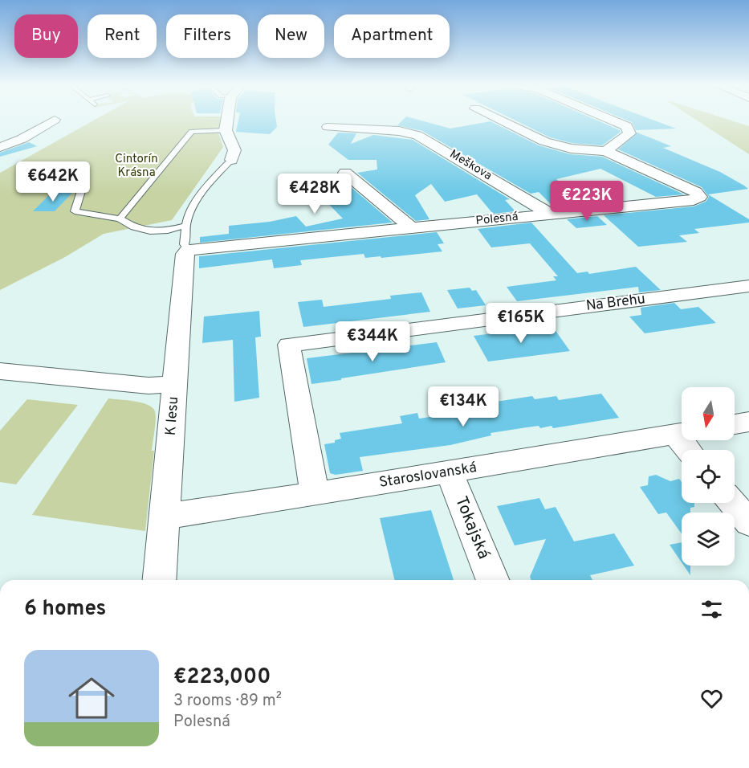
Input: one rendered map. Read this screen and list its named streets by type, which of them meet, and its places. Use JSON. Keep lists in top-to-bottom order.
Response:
{
  "streets": {
    "street": [
      "Meškova",
      "Polesná",
      "Na Brehu",
      "K lesu",
      "Staroslovanská",
      "Tokajská"
    ]
  },
  "crossings": [
    ["Meškova", "Polesná"],
    ["Polesná", "K lesu"],
    ["Na Brehu", "Staroslovanská"],
    ["K lesu", "Staroslovanská"],
    ["Staroslovanská", "Tokajská"]
  ],
  "parks": ["Cintorín Krásna"],
  "north": "bottom",
  "page": {
    "chip": [
      "Buy",
      "Rent",
      "Filters",
      "New",
      "Apartment"
    ],
    "price": [
      "€642K",
      "€428K",
      "€223K",
      "€165K",
      "€344K",
      "€134K"
    ],
    "heading": "6 homes",
    "list": [
      {
        "name": "€223,000",
        "note": "3 rooms · 89 m² · Polesná"
      }
    ]
  }
}
